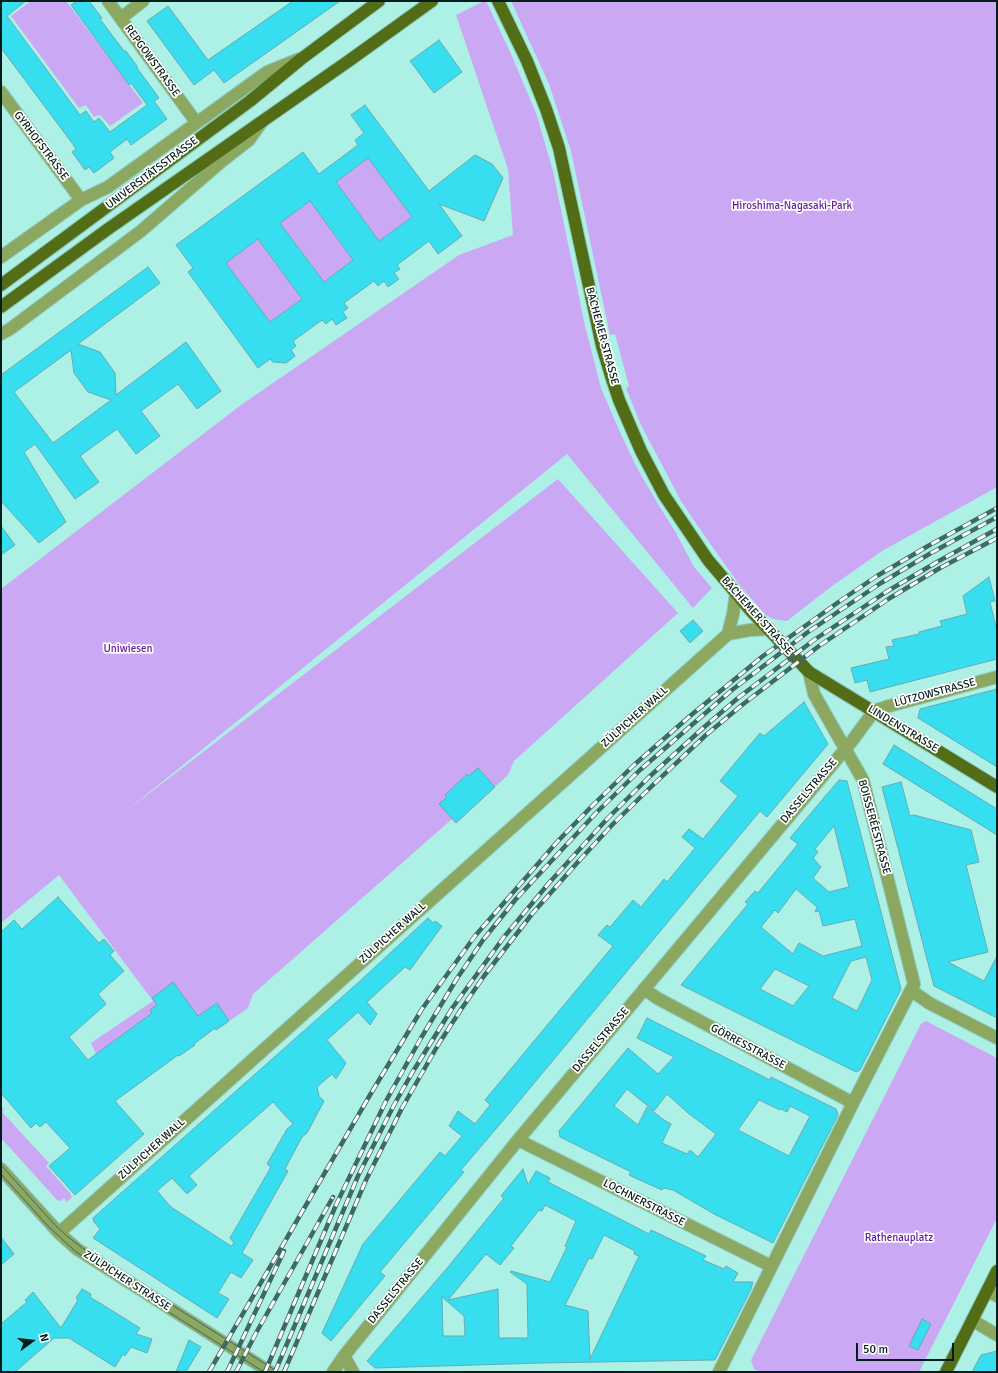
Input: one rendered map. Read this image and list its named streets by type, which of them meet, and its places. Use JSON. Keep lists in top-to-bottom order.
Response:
{
  "streets": {
    "main road": ["UNIVERSITÄTSSTRASSE", "BACHEMER STRASSE", "LINDENSTRASSE"],
    "street": [
      "REPGOWSTRASSE",
      "GYRHOFSTRASSE",
      "LÜTZOWSTRASSE",
      "ZÜLPICHER WALL",
      "DASSELSTRASSE",
      "BOISSERÉESTRASSE",
      "GÖRRESSTRASSE",
      "LOCHNERSTRASSE",
      "ZÜLPICHER STRASSE"
    ]
  },
  "crossings": [
    ["REPGOWSTRASSE", "UNIVERSITÄTSSTRASSE"],
    ["GYRHOFSTRASSE", "UNIVERSITÄTSSTRASSE"],
    ["BACHEMER STRASSE", "LINDENSTRASSE"],
    ["BACHEMER STRASSE", "BOISSERÉESTRASSE"],
    ["LÜTZOWSTRASSE", "LINDENSTRASSE"],
    ["LÜTZOWSTRASSE", "DASSELSTRASSE"],
    ["ZÜLPICHER WALL", "ZÜLPICHER STRASSE"],
    ["LINDENSTRASSE", "DASSELSTRASSE"],
    ["LINDENSTRASSE", "BOISSERÉESTRASSE"],
    ["DASSELSTRASSE", "BOISSERÉESTRASSE"],
    ["DASSELSTRASSE", "GÖRRESSTRASSE"],
    ["DASSELSTRASSE", "LOCHNERSTRASSE"]
  ],
  "parks": ["Hiroshima-Nagasaki-Park", "Uniwiesen", "Rathenauplatz"],
  "scale_bar": "50 m",
  "north": "right"
}
